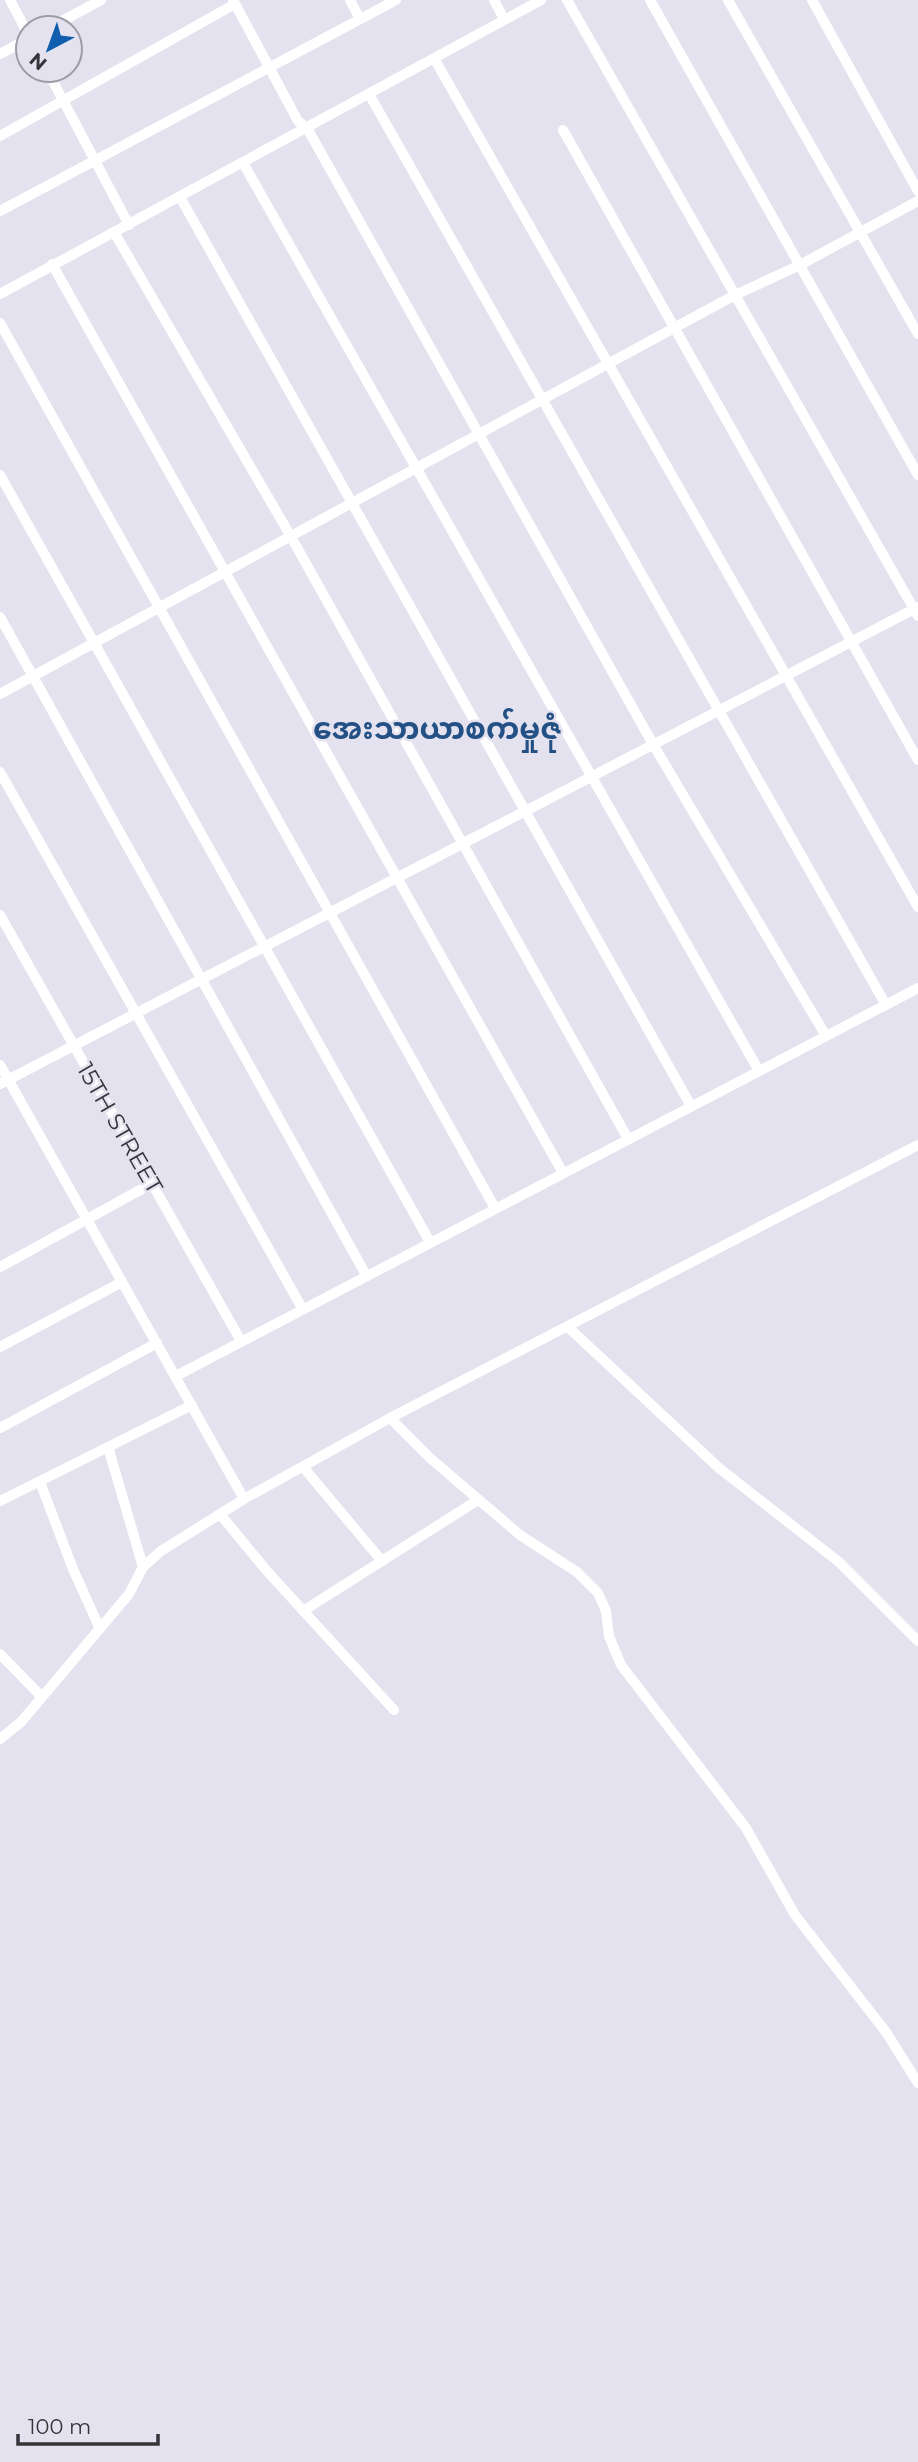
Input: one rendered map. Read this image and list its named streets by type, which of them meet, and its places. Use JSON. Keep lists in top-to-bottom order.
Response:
{
  "streets": {
    "street": ["15TH STREET"]
  },
  "districts": ["အေးသာယာစက်မှုဇုံ"],
  "scale_bar": "100 m",
  "north": "bottom left"
}
